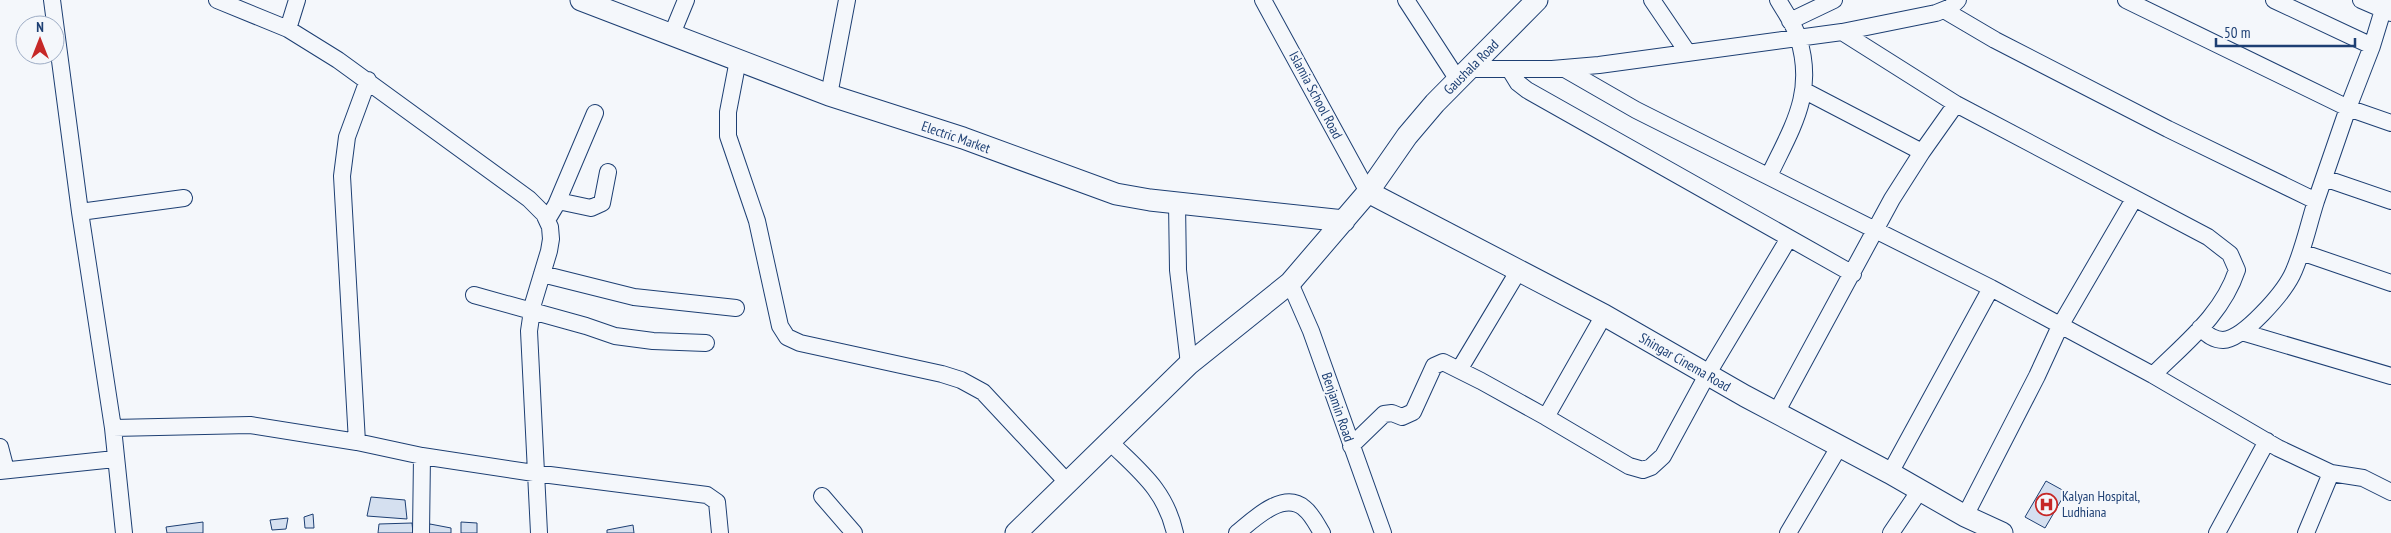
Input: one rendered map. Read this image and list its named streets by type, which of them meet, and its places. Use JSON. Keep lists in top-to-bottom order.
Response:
{
  "streets": {
    "street": [
      "Gaushala Road",
      "Islamia School Road",
      "Electric Market",
      "Shingar Cinema Road",
      "Benjamin Road"
    ]
  },
  "crossings": [
    ["Gaushala Road", "Islamia School Road"],
    ["Gaushala Road", "Electric Market"],
    ["Gaushala Road", "Shingar Cinema Road"],
    ["Gaushala Road", "Benjamin Road"],
    ["Islamia School Road", "Shingar Cinema Road"]
  ],
  "places": {
    "hospital": ["Kalyan Hospital, Ludhiana"]
  },
  "scale_bar": "50 m",
  "north": "top"
}
